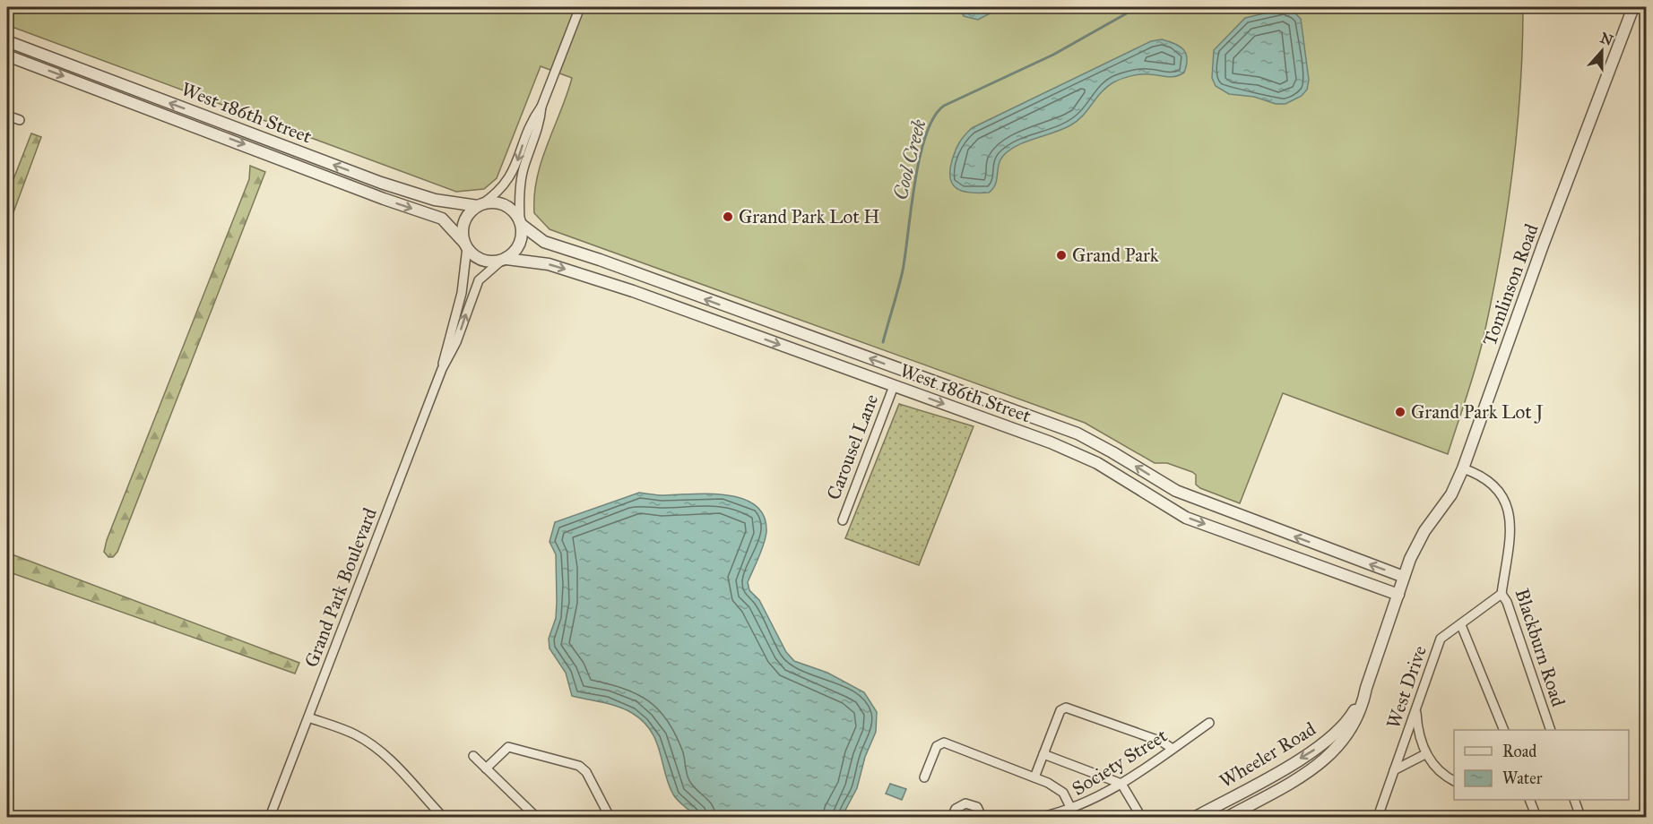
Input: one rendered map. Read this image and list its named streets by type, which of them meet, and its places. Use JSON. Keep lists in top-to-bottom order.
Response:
{
  "streets": {
    "street": [
      "West 186th Street",
      "Tomlinson Road",
      "Carousel Lane",
      "Grand Park Boulevard",
      "Blackburn Road",
      "West Drive",
      "Wheeler Road",
      "Society Street"
    ]
  },
  "crossings": [
    ["West 186th Street", "Tomlinson Road"],
    ["West 186th Street", "Carousel Lane"],
    ["West 186th Street", "Grand Park Boulevard"],
    ["West 186th Street", "Wheeler Road"],
    ["Tomlinson Road", "Blackburn Road"],
    ["Tomlinson Road", "Wheeler Road"],
    ["Blackburn Road", "West Drive"]
  ],
  "water": ["Cool Creek"],
  "places": ["Grand Park Lot H", "Grand Park", "Grand Park Lot J"],
  "legend": ["Road", "Water"],
  "north": "top"
}
